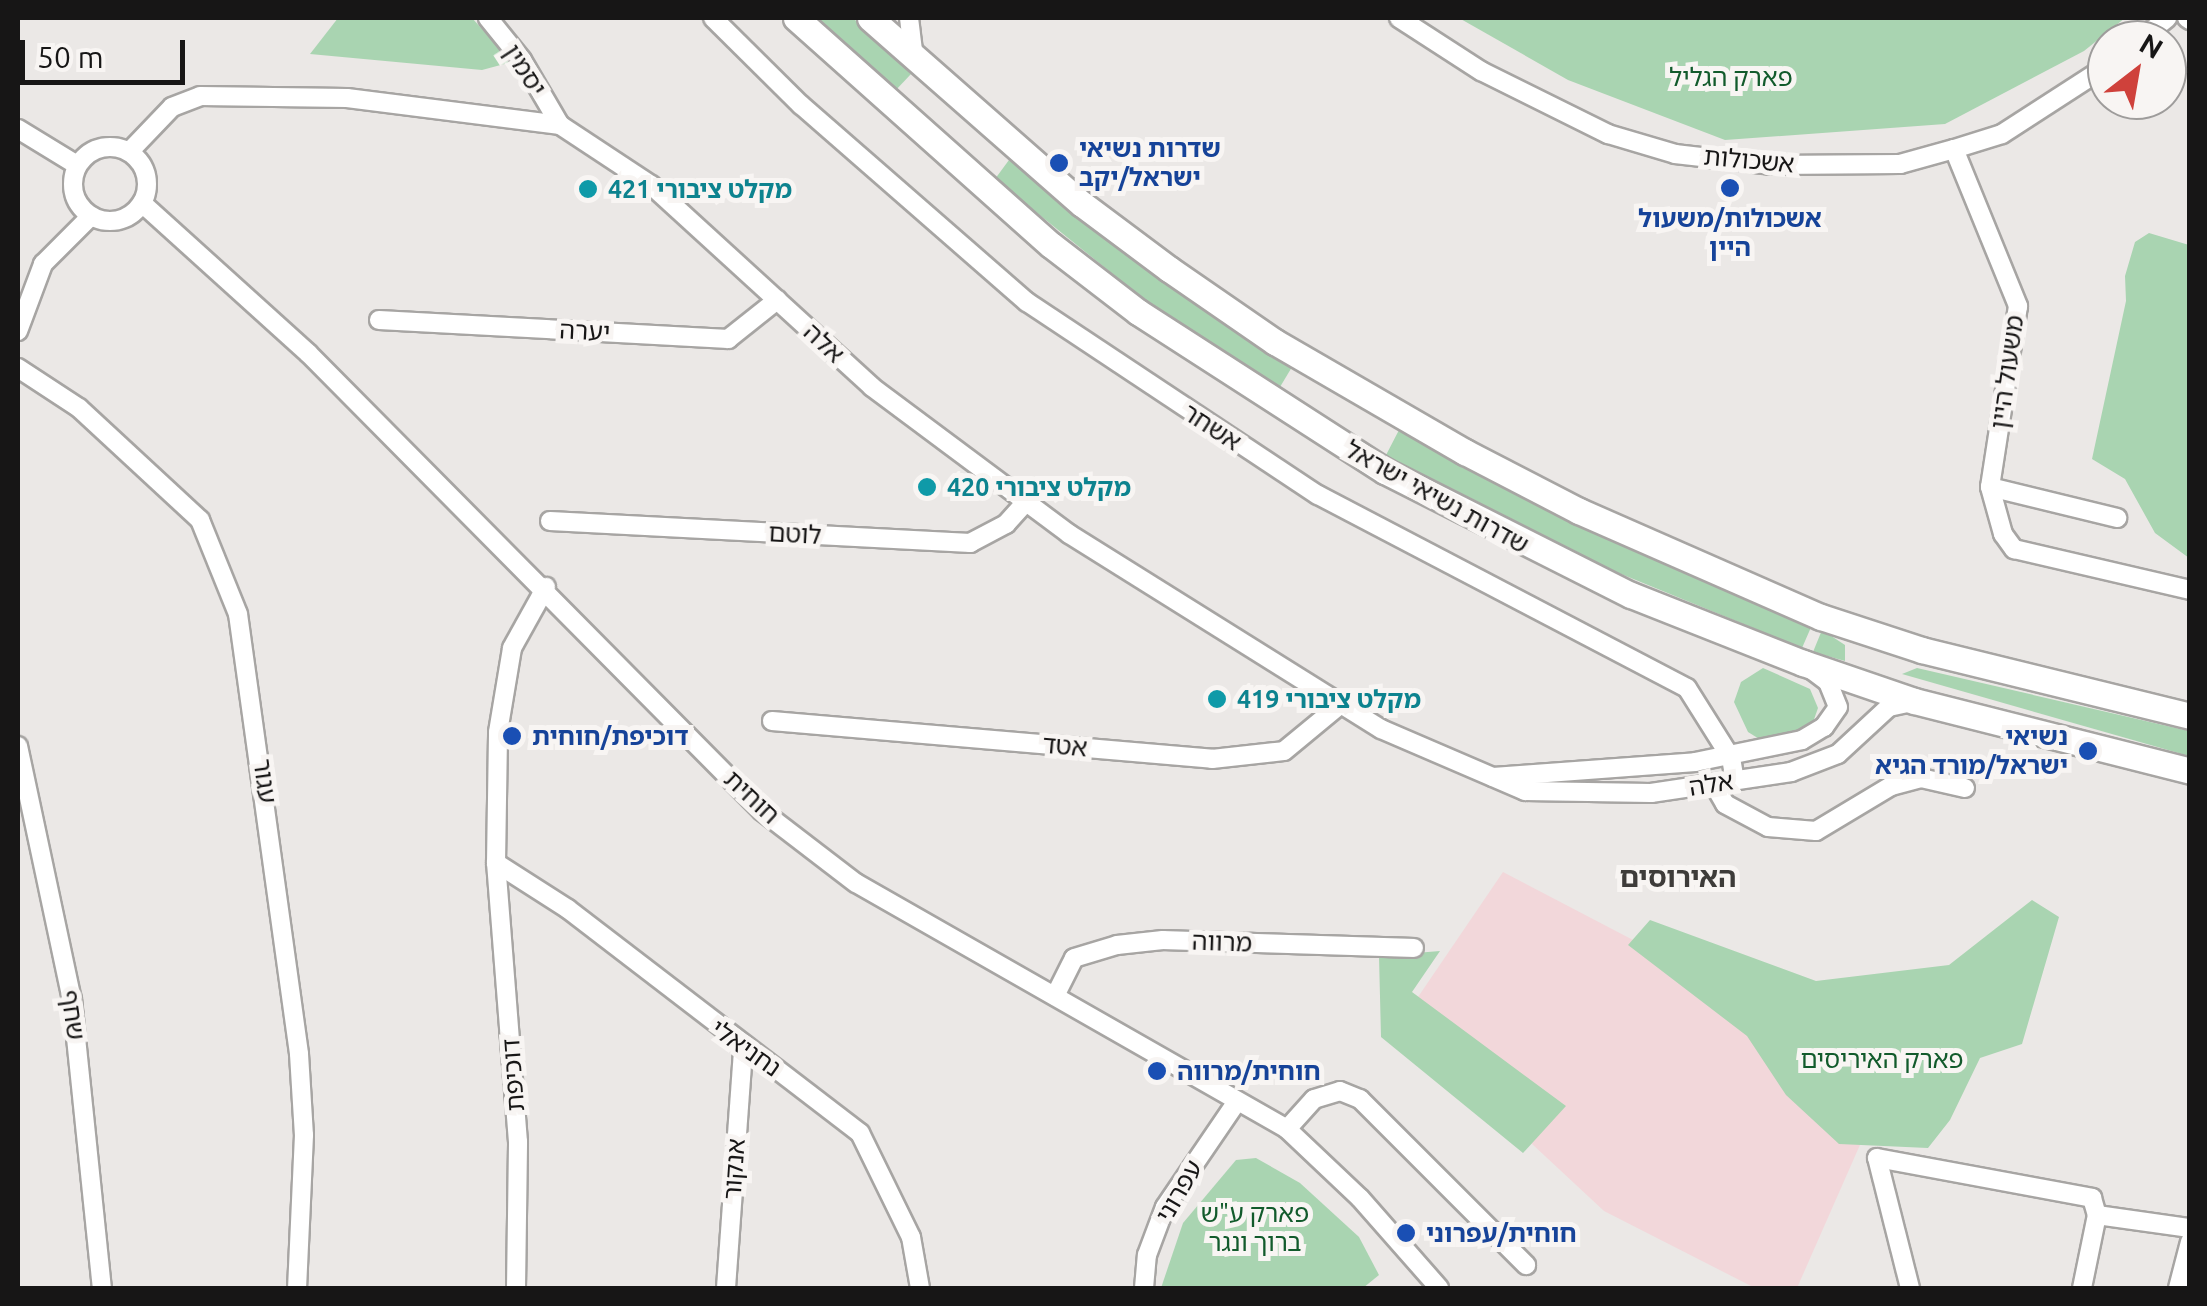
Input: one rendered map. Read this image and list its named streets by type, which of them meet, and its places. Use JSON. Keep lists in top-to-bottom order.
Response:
{
  "streets": {
    "main road": ["שדרות נשיאי ישראל"],
    "street": [
      "יסמין",
      "אשכולות",
      "יערה",
      "אלה",
      "משעול היין",
      "אשחר",
      "לוטם",
      "אטד",
      "עגור",
      "חוחית",
      "מרווה",
      "שחף",
      "נחניאלי",
      "דוכיפת",
      "אנקור",
      "עפרוני"
    ]
  },
  "crossings": [
    ["יסמין", "אלה"],
    ["אשכולות", "משעול היין"],
    ["יערה", "אלה"],
    ["אלה", "אשחר"],
    ["אלה", "שדרות נשיאי ישראל"],
    ["אלה", "לוטם"],
    ["אלה", "אטד"],
    ["אלה", "חוחית"],
    ["חוחית", "מרווה"],
    ["חוחית", "דוכיפת"],
    ["חוחית", "עפרוני"],
    ["נחניאלי", "דוכיפת"],
    ["נחניאלי", "אנקור"]
  ],
  "districts": ["האירוסים"],
  "parks": ["פארק הגליל", "פארק האיריסים", "פארק ע\"ש ברוך ונגר"],
  "places": [
    "שדרות נשיאי ישראל/יקב",
    "אשכולות/משעול היין",
    "מקלט ציבורי 421",
    "מקלט ציבורי 420",
    "מקלט ציבורי 419",
    "דוכיפת/חוחית",
    "נשיאי ישראל/מורד הגיא",
    "חוחית/מרווה",
    "חוחית/עפרוני"
  ],
  "scale_bar": "50 m",
  "north": "top right"
}
